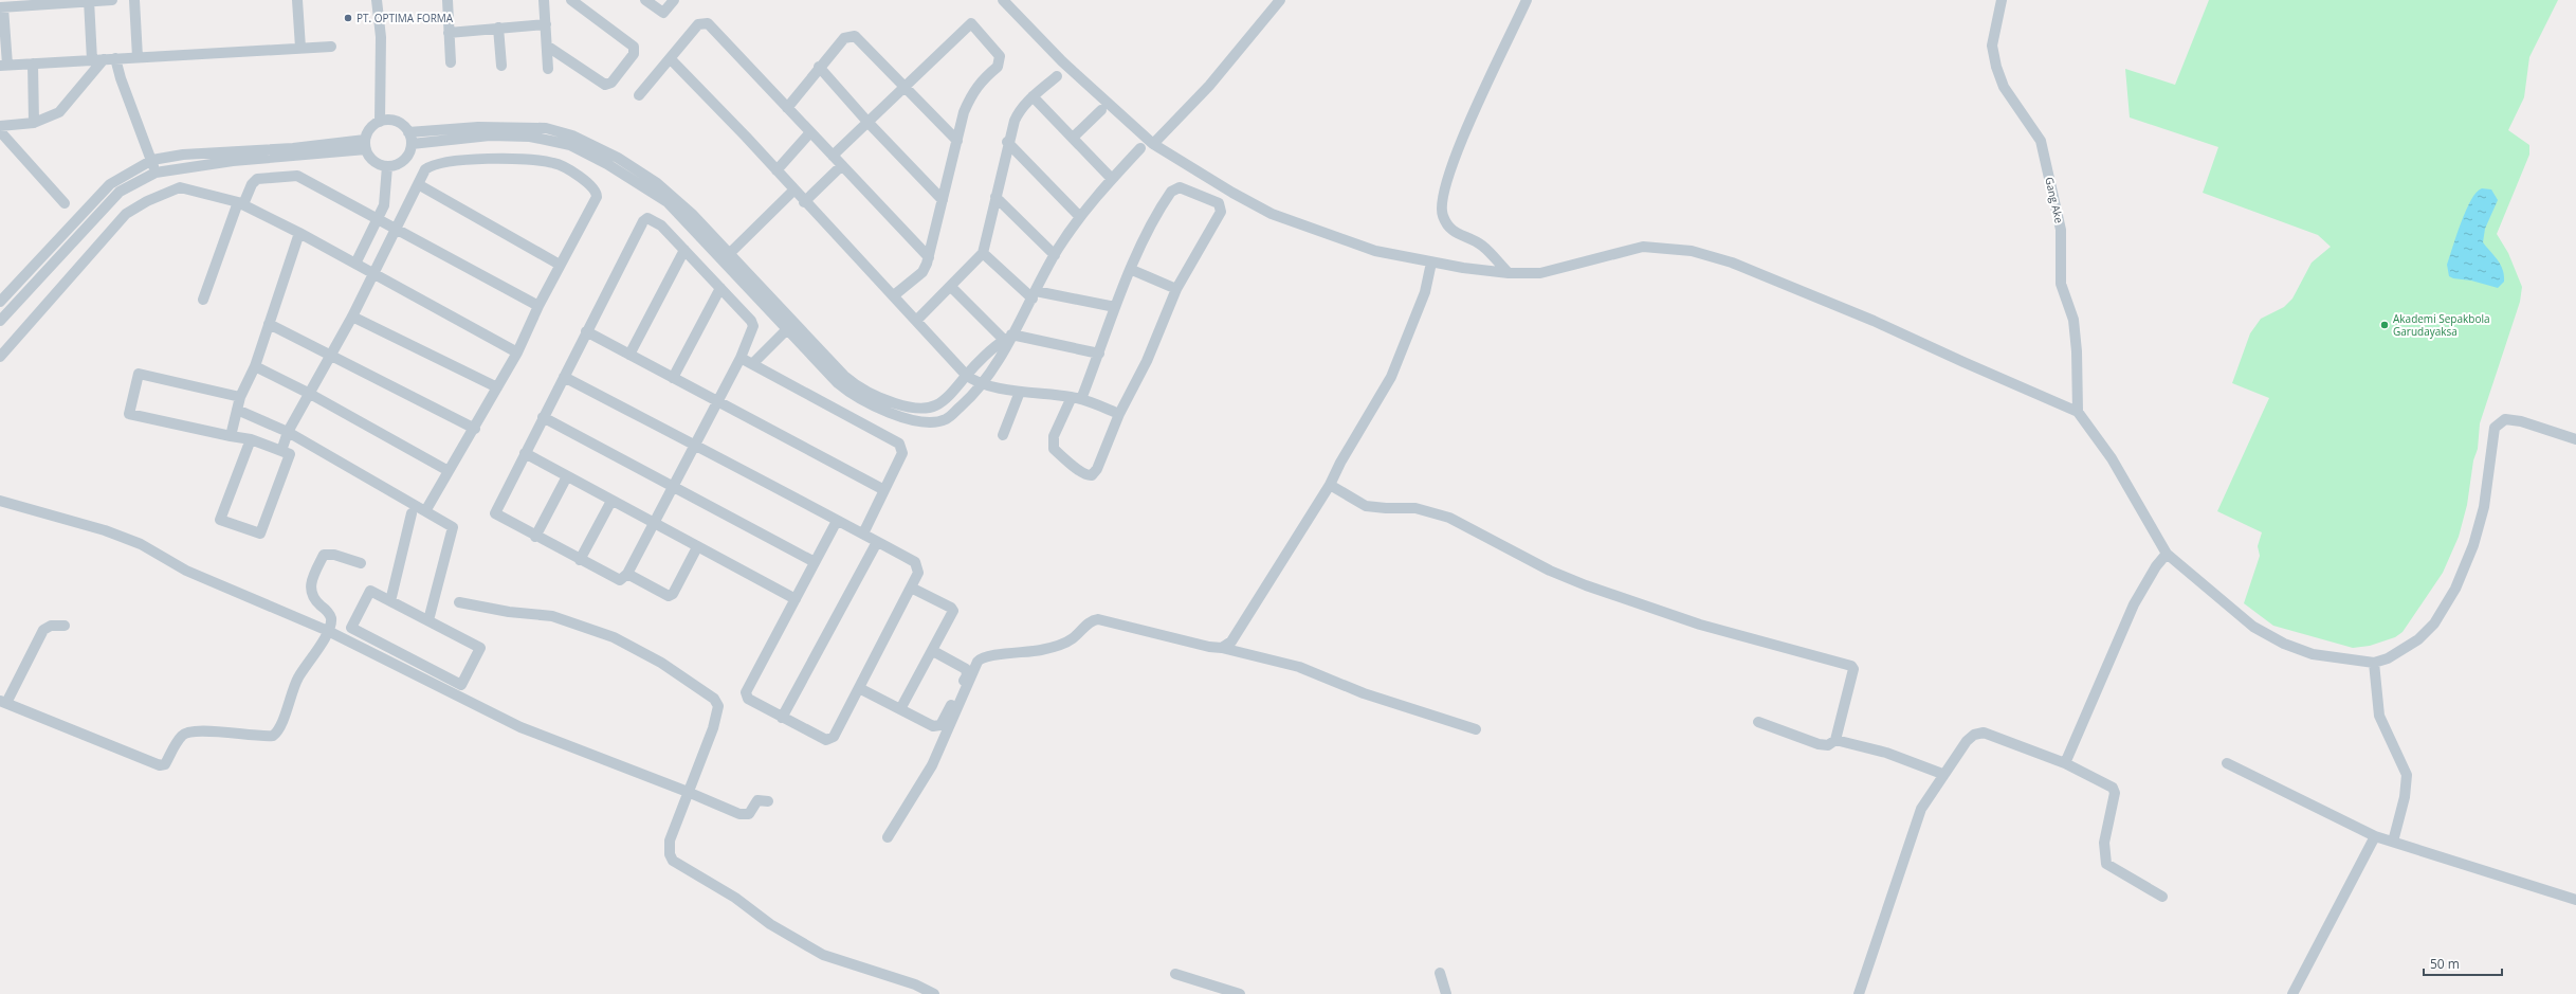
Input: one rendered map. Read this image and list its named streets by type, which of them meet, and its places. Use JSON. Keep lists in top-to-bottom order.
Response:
{
  "streets": {
    "street": ["Gang Ake"]
  },
  "places": ["PT. OPTIMA FORMA", "Akademi Sepakbola Garudayaksa"],
  "scale_bar": "50 m"
}
